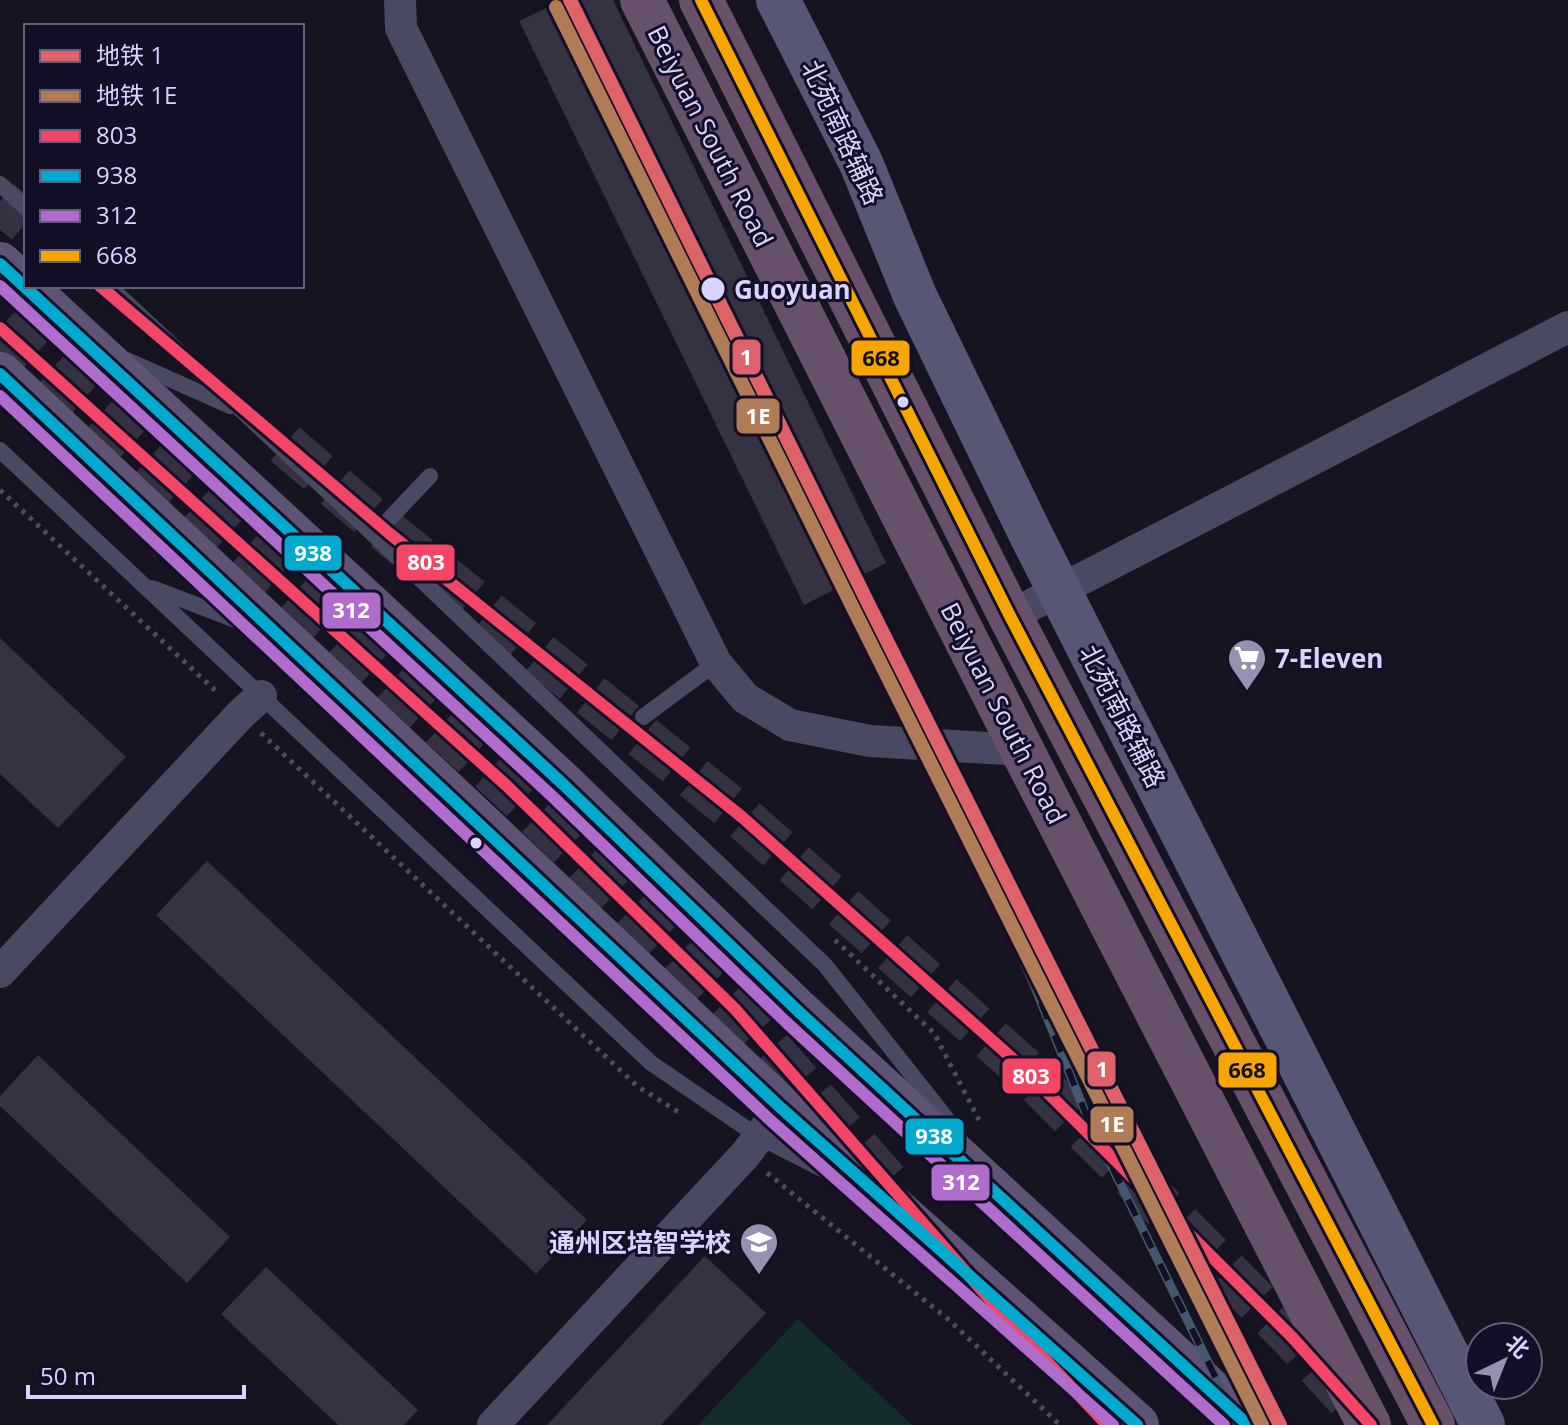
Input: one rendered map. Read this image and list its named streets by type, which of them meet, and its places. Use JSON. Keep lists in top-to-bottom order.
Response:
{
  "streets": {
    "highway": ["Beiyuan South Road"],
    "street": ["北苑南路辅路"]
  },
  "places": {
    "other": ["Guoyuan"],
    "supermarket": ["7-Eleven"],
    "school or university": ["通州区培智学校"]
  },
  "lines": [
    "metro line 1",
    "transit line 668",
    "metro line 1E",
    "transit line 938",
    "transit line 312",
    "transit line 803"
  ],
  "legend": [
    "地铁 1",
    "地铁 1E",
    "803",
    "938",
    "312",
    "668"
  ],
  "scale_bar": "50 m",
  "north": "top right"
}
